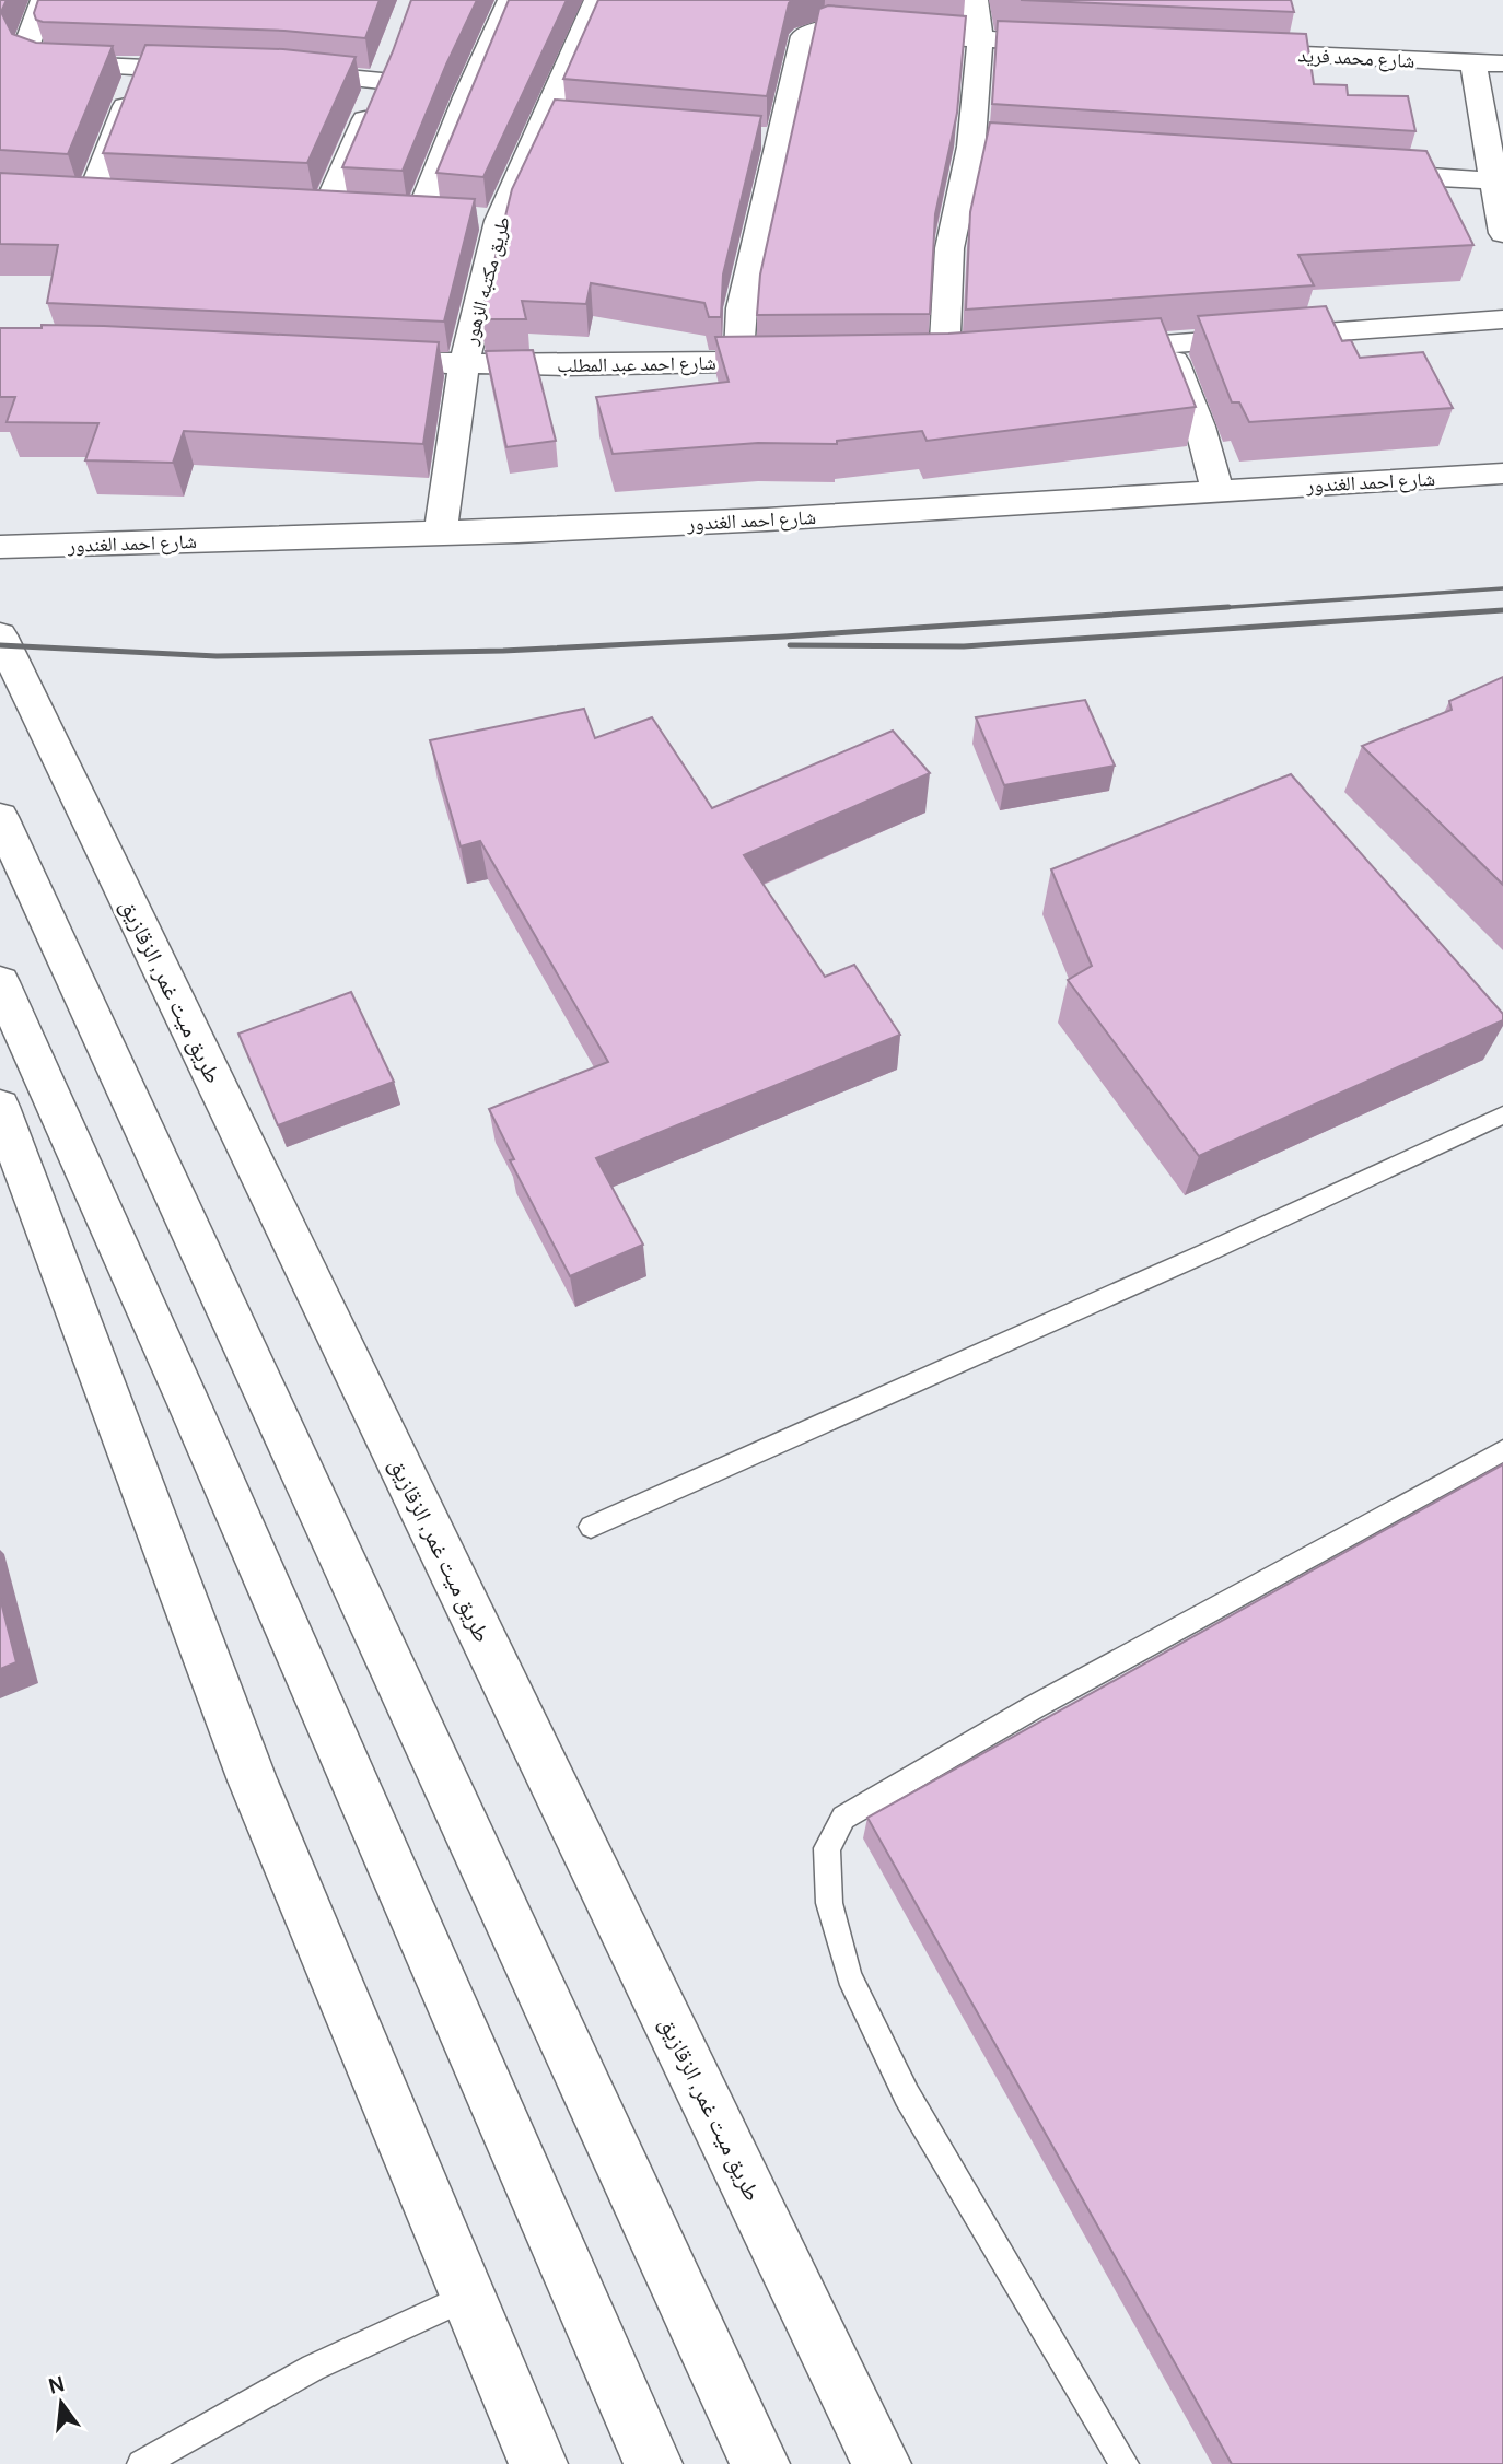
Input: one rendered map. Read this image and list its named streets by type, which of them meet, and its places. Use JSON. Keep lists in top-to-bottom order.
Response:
{
  "streets": {
    "main road": [
      "شارع محمد فريد",
      "طريق مكتبه الزهور",
      "شارع احمد عبد المطلب",
      "شارع احمد الغندور",
      "طريق ميت غمر, الزقازيق"
    ]
  },
  "crossings": [
    ["طريق مكتبه الزهور", "شارع احمد عبد المطلب"],
    ["طريق مكتبه الزهور", "شارع احمد الغندور"]
  ],
  "north": "top"
}
